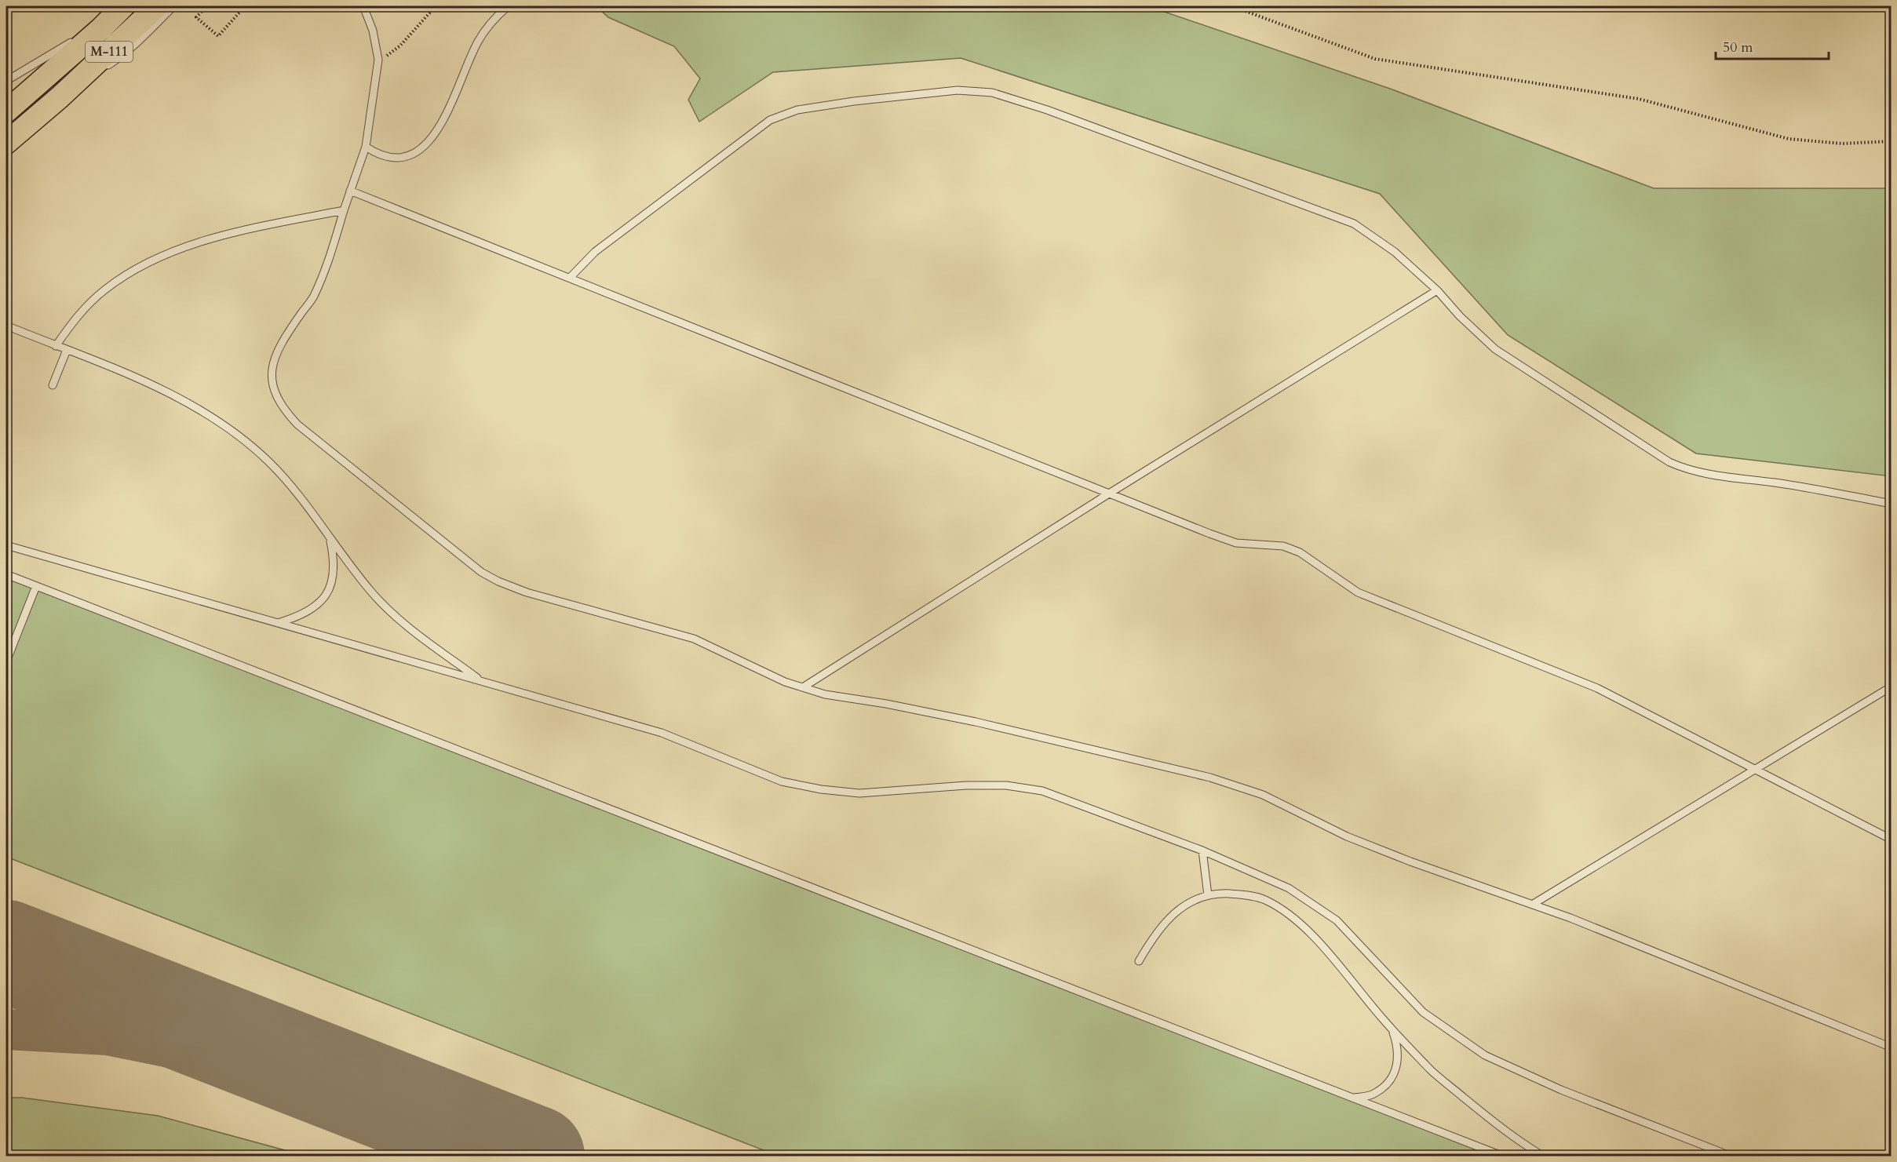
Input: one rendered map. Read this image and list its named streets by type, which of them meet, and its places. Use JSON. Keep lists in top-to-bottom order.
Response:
{
  "streets": {
    "main road": ["M-111"]
  },
  "scale_bar": "50 m"
}
